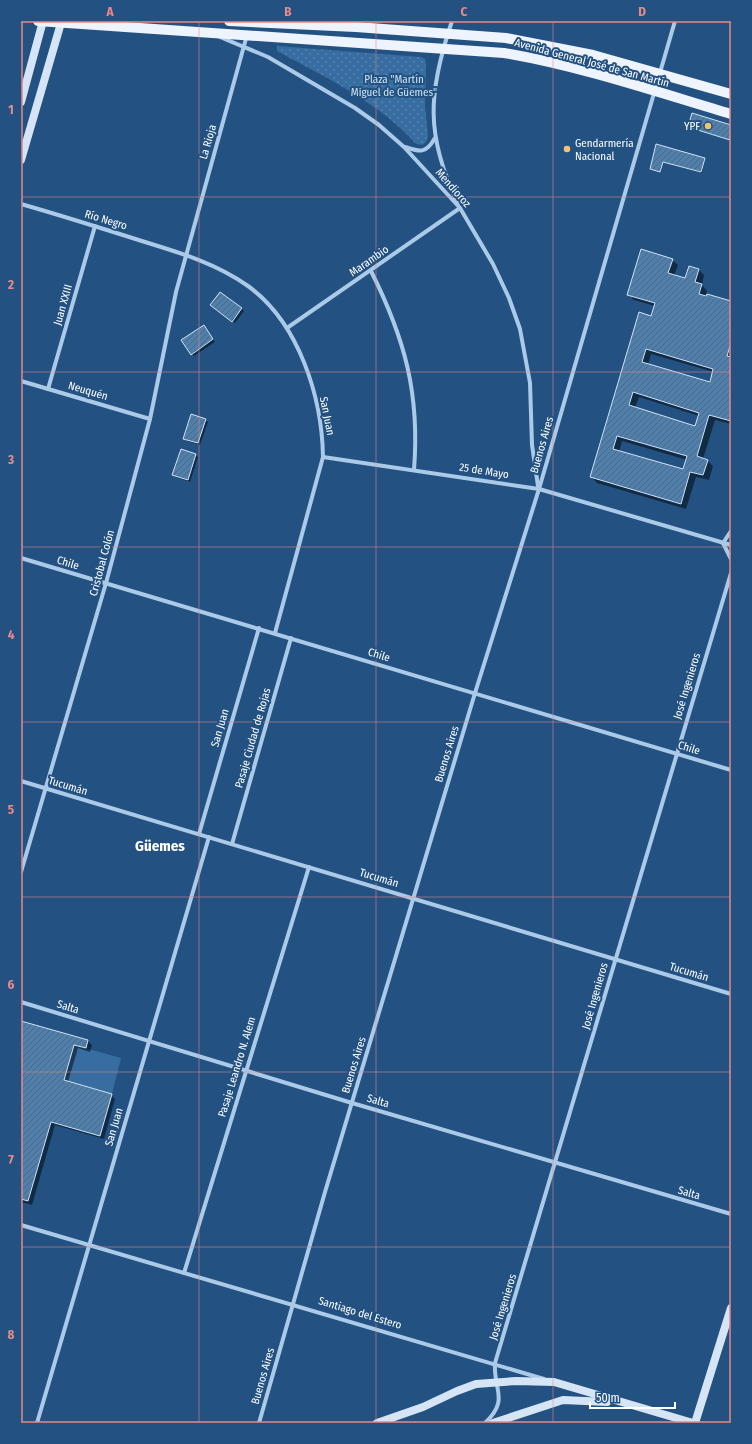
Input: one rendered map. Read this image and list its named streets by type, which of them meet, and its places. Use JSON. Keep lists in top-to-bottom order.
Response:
{
  "streets": {
    "main road": ["Avenida General José de San Martín", "Santiago del Estero"],
    "street": [
      "La Rioja",
      "Mendioroz",
      "Río Negro",
      "Marambio",
      "Juan XXIII",
      "Neuquén",
      "San Juan",
      "Buenos Aires",
      "25 de Mayo",
      "Chile",
      "Cristobal Colón",
      "José Ingenieros",
      "Pasaje Ciudad de Rojas",
      "Tucumán",
      "Salta",
      "Pasaje Leandro N. Alem"
    ]
  },
  "crossings": [
    ["Avenida General José de San Martín", "La Rioja"],
    ["Avenida General José de San Martín", "Mendioroz"],
    ["Avenida General José de San Martín", "Buenos Aires"],
    ["La Rioja", "Mendioroz"],
    ["La Rioja", "Río Negro"],
    ["La Rioja", "San Juan"],
    ["La Rioja", "Cristobal Colón"],
    ["Mendioroz", "Marambio"],
    ["Mendioroz", "Buenos Aires"],
    ["Mendioroz", "25 de Mayo"],
    ["Río Negro", "Juan XXIII"],
    ["Río Negro", "San Juan"],
    ["Río Negro", "Cristobal Colón"],
    ["Marambio", "San Juan"],
    ["Juan XXIII", "Neuquén"],
    ["Neuquén", "Cristobal Colón"],
    ["San Juan", "25 de Mayo"],
    ["San Juan", "Chile"],
    ["San Juan", "Cristobal Colón"],
    ["San Juan", "Tucumán"],
    ["San Juan", "Salta"],
    ["San Juan", "Santiago del Estero"],
    ["Buenos Aires", "25 de Mayo"],
    ["Buenos Aires", "Chile"],
    ["Buenos Aires", "Tucumán"],
    ["Buenos Aires", "Salta"],
    ["Buenos Aires", "Santiago del Estero"],
    ["Chile", "Cristobal Colón"],
    ["Chile", "José Ingenieros"],
    ["Chile", "Pasaje Ciudad de Rojas"],
    ["Cristobal Colón", "Tucumán"],
    ["José Ingenieros", "Tucumán"],
    ["José Ingenieros", "Salta"],
    ["José Ingenieros", "Santiago del Estero"],
    ["Pasaje Ciudad de Rojas", "Tucumán"],
    ["Tucumán", "Pasaje Leandro N. Alem"],
    ["Salta", "Pasaje Leandro N. Alem"],
    ["Pasaje Leandro N. Alem", "Santiago del Estero"]
  ],
  "districts": ["Güemes"],
  "parks": ["Plaza \"Martín Miguel de Güemes\""],
  "places": ["YPF", "Gendarmería Nacional"],
  "scale_bar": "50 m",
  "grid": {
    "columns": [
      "A",
      "B",
      "C",
      "D"
    ],
    "rows": [
      "1",
      "2",
      "3",
      "4",
      "5",
      "6",
      "7",
      "8"
    ]
  }
}
